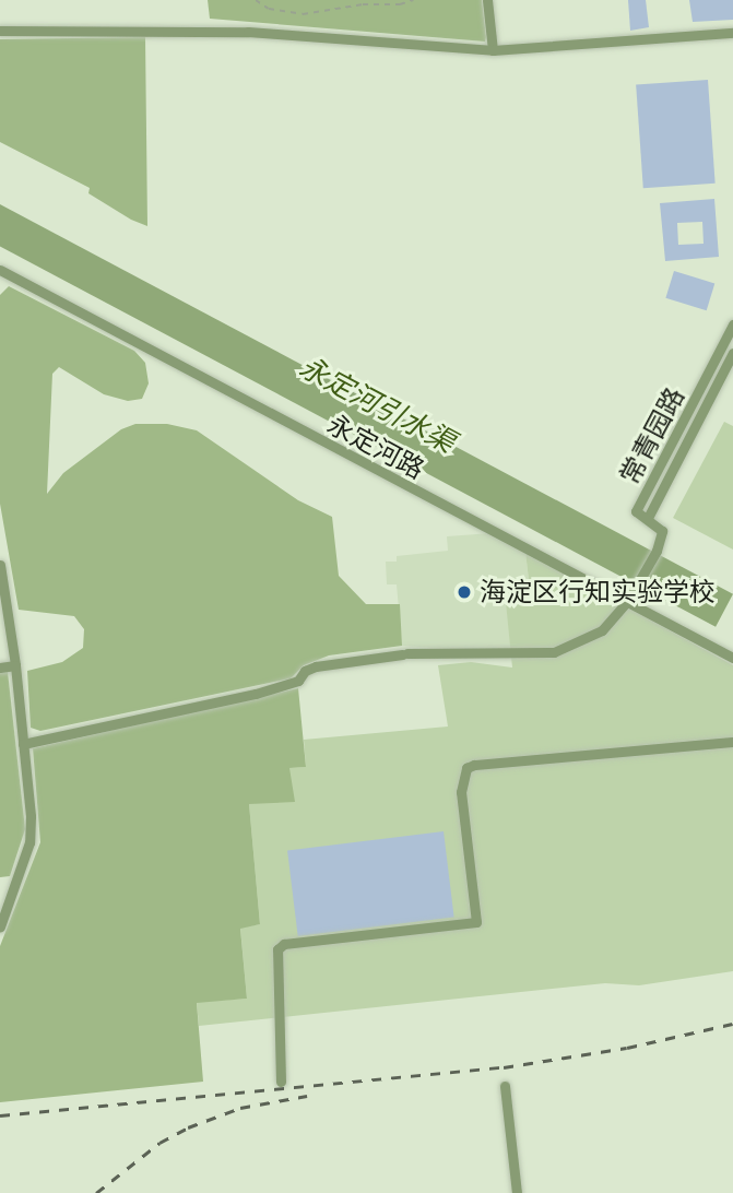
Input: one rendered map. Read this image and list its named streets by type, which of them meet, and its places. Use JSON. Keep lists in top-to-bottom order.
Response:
{
  "streets": {
    "street": ["常青园路", "永定河路"]
  },
  "water": ["永定河引水渠"],
  "places": ["海淀区行知实验学校"]
}
